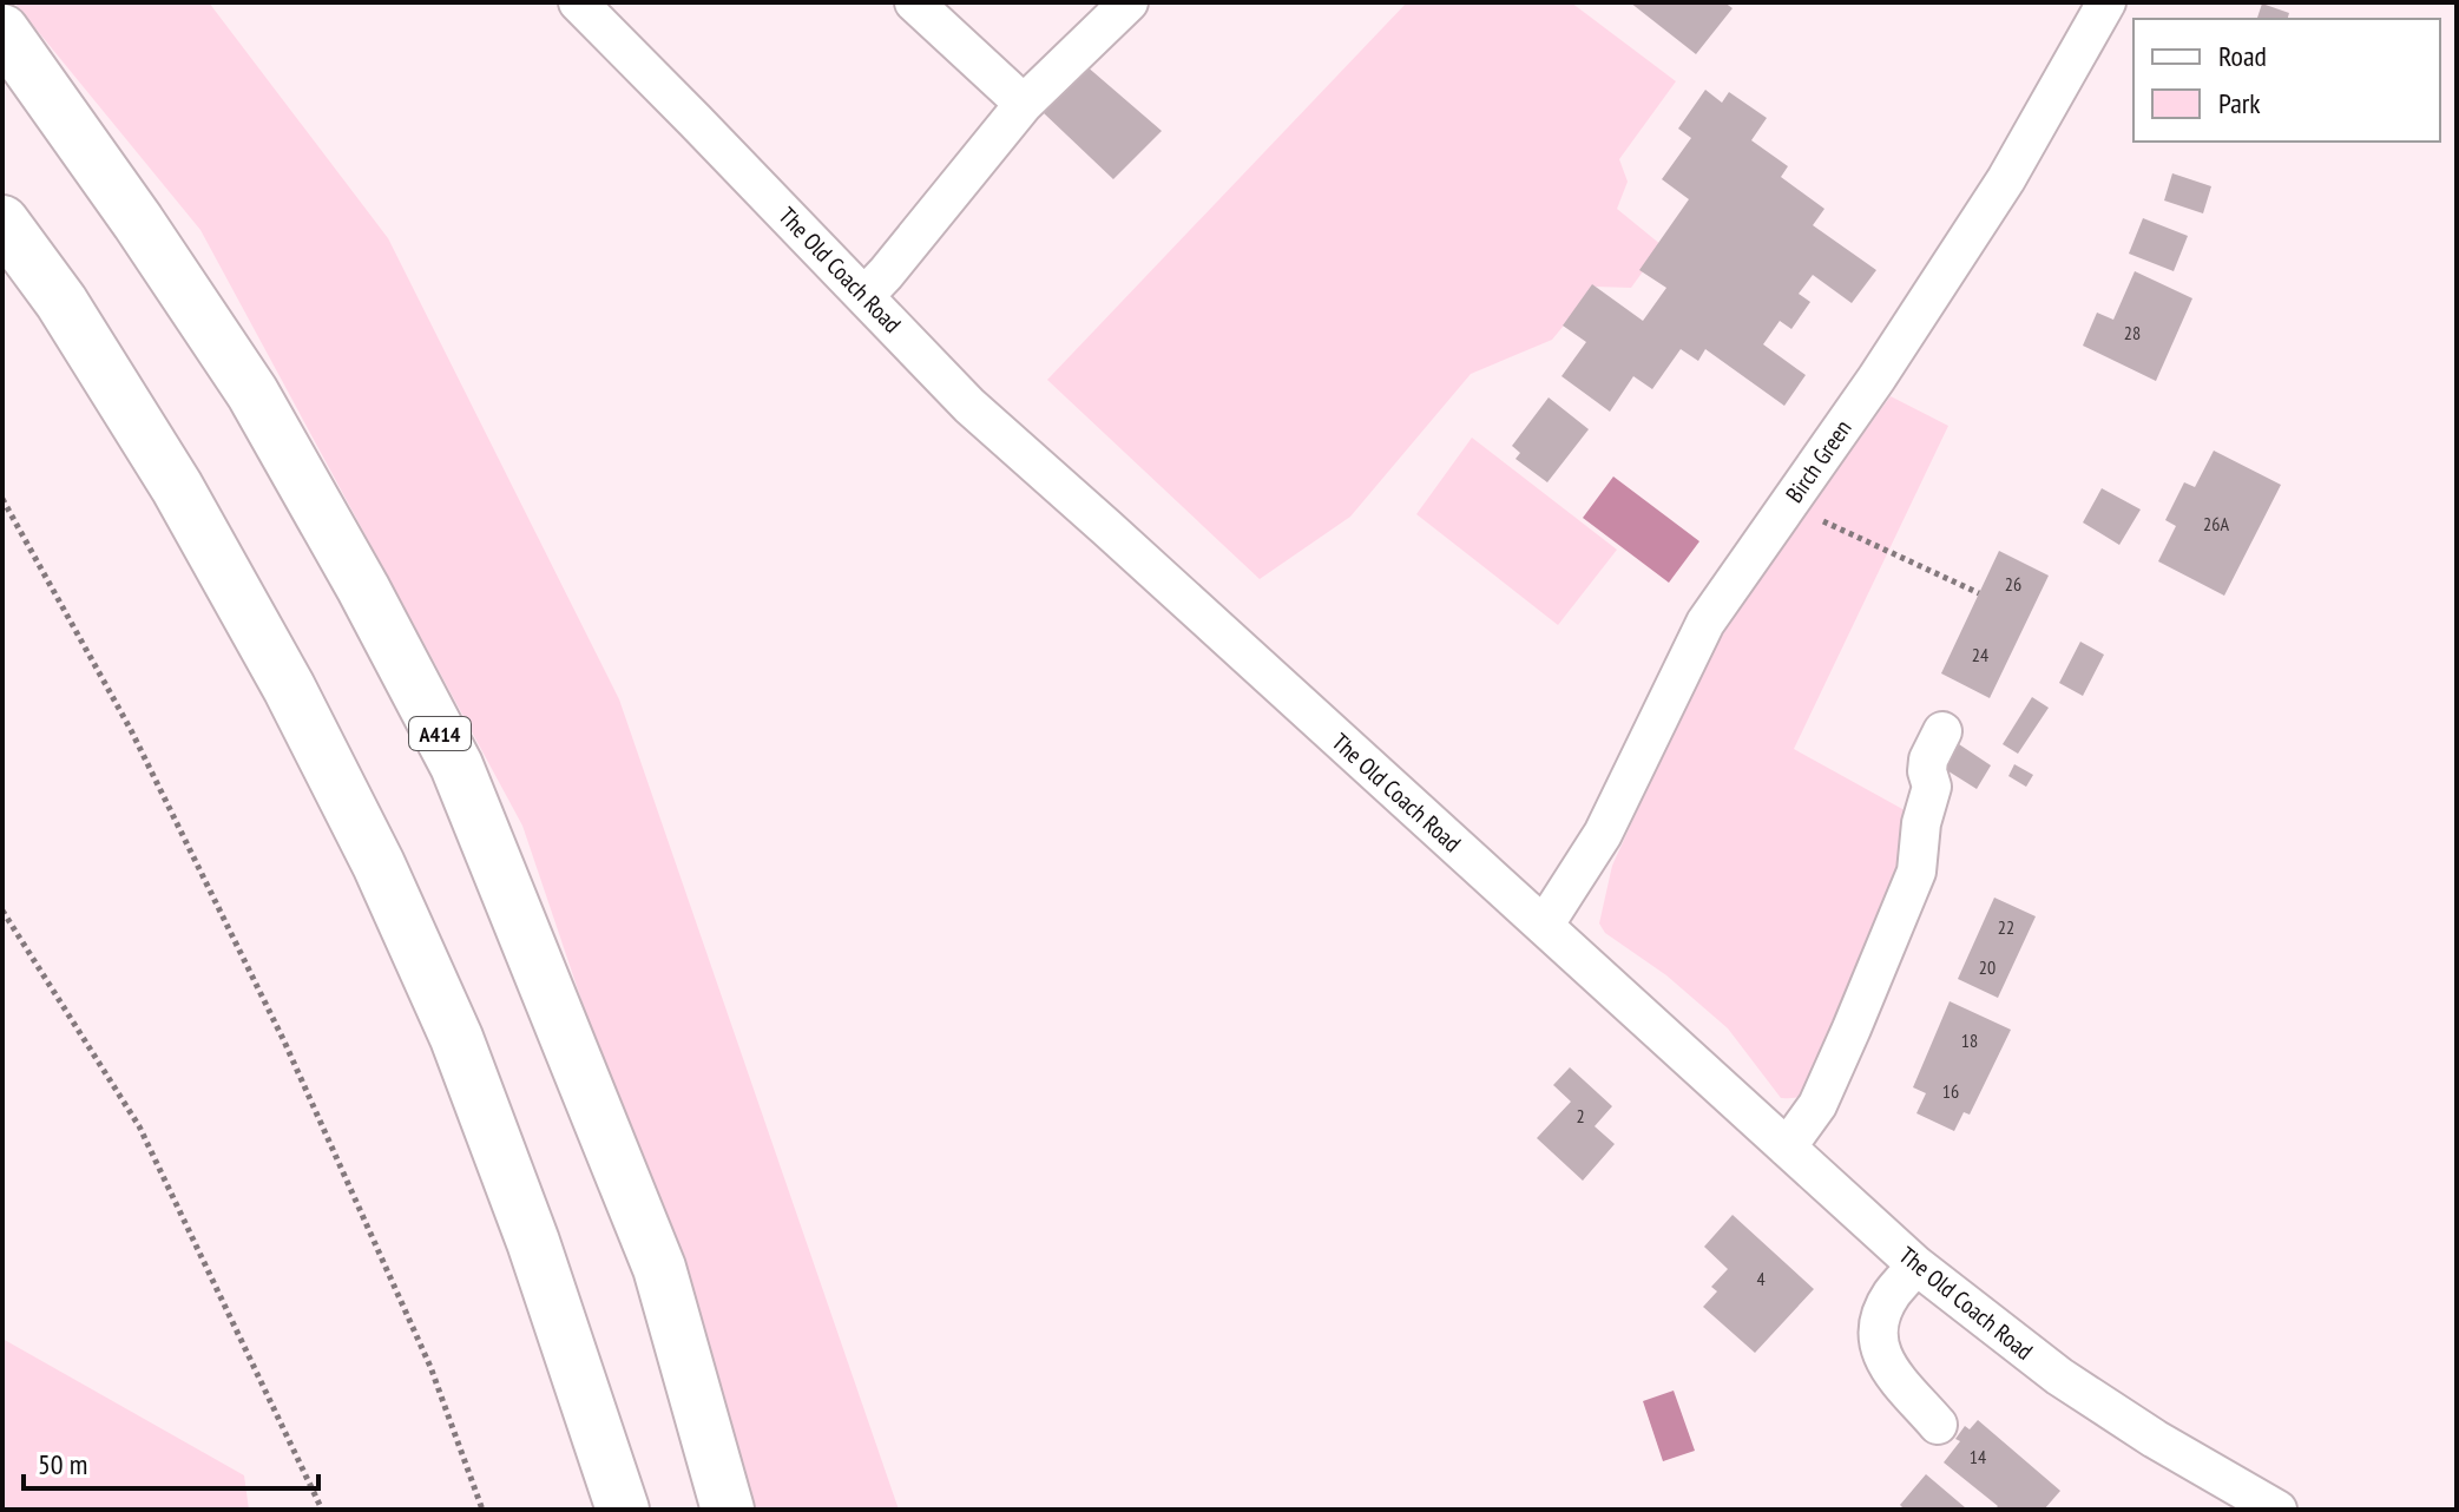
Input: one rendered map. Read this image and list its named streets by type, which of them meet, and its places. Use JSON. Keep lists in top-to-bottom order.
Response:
{
  "streets": {
    "highway": ["A414"],
    "street": ["The Old Coach Road", "Birch Green"]
  },
  "crossings": [
    ["The Old Coach Road", "Birch Green"]
  ],
  "house_numbers": [
    "28",
    "26A",
    "26",
    "24",
    "22",
    "20",
    "18",
    "16",
    "2",
    "4",
    "14"
  ],
  "legend": ["Road", "Park"],
  "scale_bar": "50 m"
}
